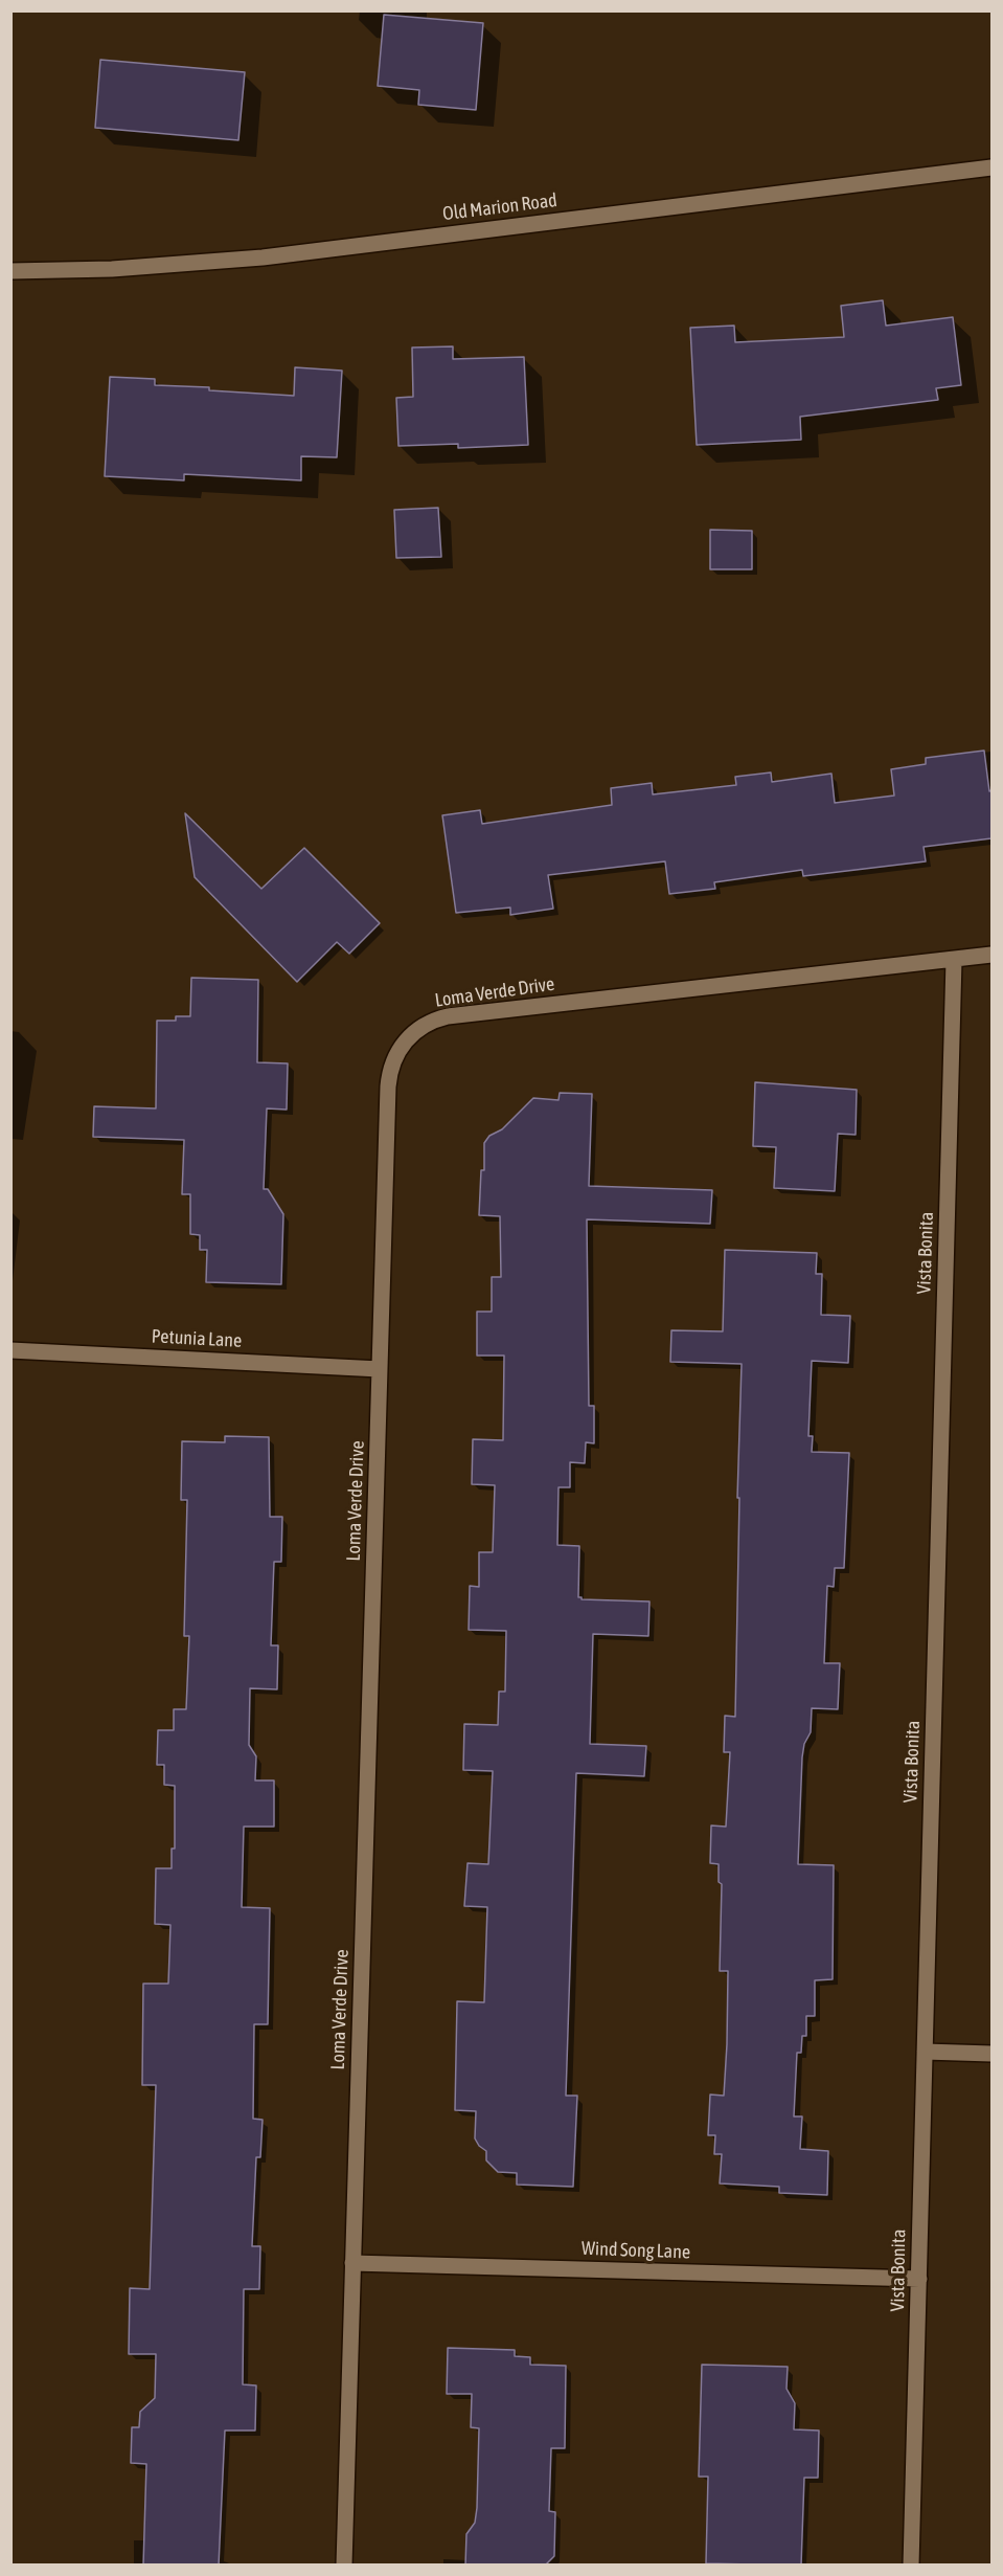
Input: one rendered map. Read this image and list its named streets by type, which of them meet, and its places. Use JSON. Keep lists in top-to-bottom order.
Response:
{
  "streets": {
    "street": [
      "Old Marion Road",
      "Loma Verde Drive",
      "Vista Bonita",
      "Petunia Lane",
      "Wind Song Lane"
    ]
  },
  "crossings": [
    ["Loma Verde Drive", "Vista Bonita"],
    ["Loma Verde Drive", "Petunia Lane"],
    ["Loma Verde Drive", "Wind Song Lane"],
    ["Vista Bonita", "Wind Song Lane"]
  ]
}
